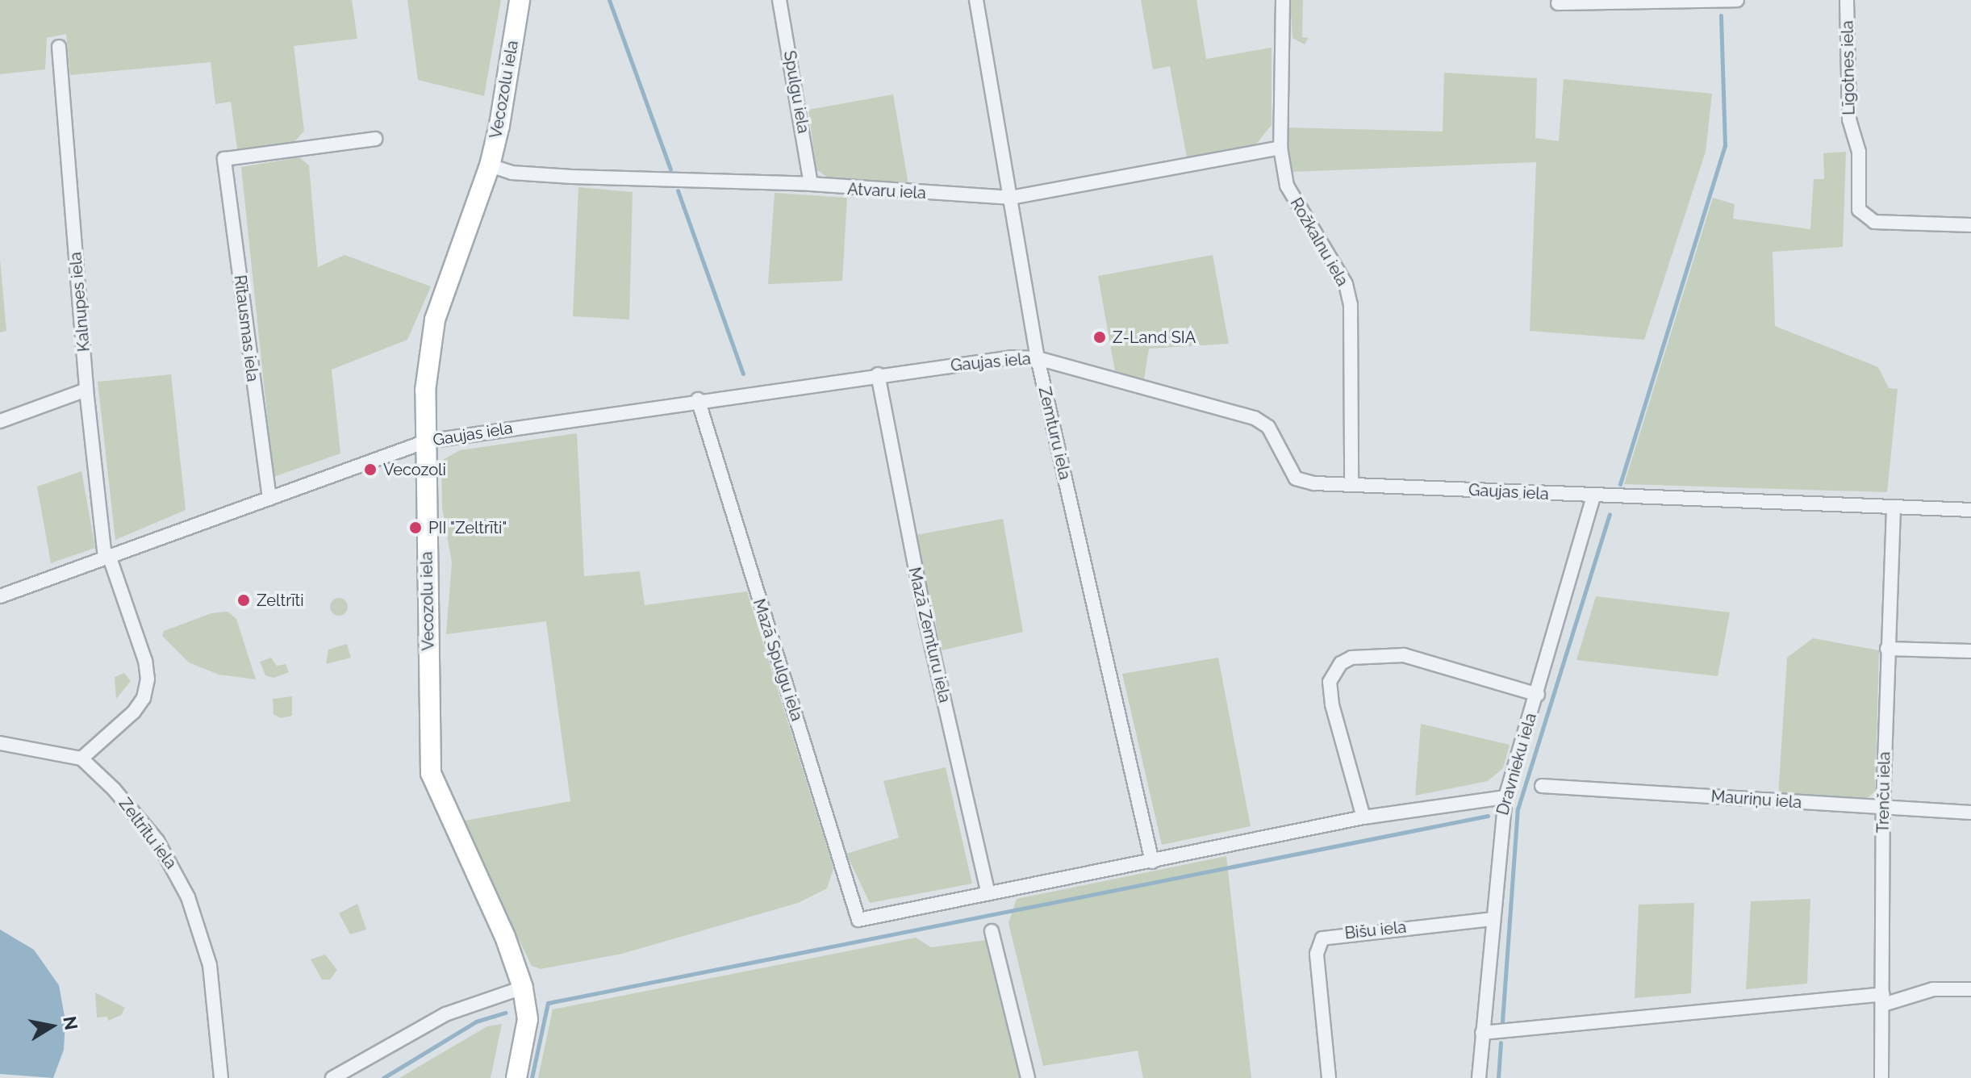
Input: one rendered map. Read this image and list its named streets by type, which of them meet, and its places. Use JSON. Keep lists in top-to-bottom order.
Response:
{
  "streets": {
    "street": [
      "Līgotnes iela",
      "Vecozolu iela",
      "Spulgu iela",
      "Atvaru iela",
      "Rožkalnu iela",
      "Kalnupes iela",
      "Rītausmas iela",
      "Gaujas iela",
      "Zemturu iela",
      "Mazā Zemturu iela",
      "Mazā Spulgu iela",
      "Dravnieku iela",
      "Trenču iela",
      "Mauriņu iela",
      "Zeltrītu iela",
      "Bišu iela"
    ]
  },
  "crossings": [
    ["Vecozolu iela", "Atvaru iela"],
    ["Vecozolu iela", "Gaujas iela"],
    ["Spulgu iela", "Atvaru iela"],
    ["Atvaru iela", "Rožkalnu iela"],
    ["Atvaru iela", "Zemturu iela"],
    ["Rožkalnu iela", "Gaujas iela"],
    ["Kalnupes iela", "Gaujas iela"],
    ["Kalnupes iela", "Zeltrītu iela"],
    ["Rītausmas iela", "Gaujas iela"],
    ["Gaujas iela", "Zemturu iela"],
    ["Gaujas iela", "Mazā Zemturu iela"],
    ["Gaujas iela", "Mazā Spulgu iela"],
    ["Gaujas iela", "Dravnieku iela"],
    ["Gaujas iela", "Trenču iela"],
    ["Mazā Zemturu iela", "Mazā Spulgu iela"],
    ["Dravnieku iela", "Bišu iela"],
    ["Trenču iela", "Mauriņu iela"]
  ],
  "places": [
    "Z-Land SIA",
    "Vecozoli",
    "PII \"Zeltrīti\"",
    "Zeltrīti"
  ],
  "north": "right"
}
